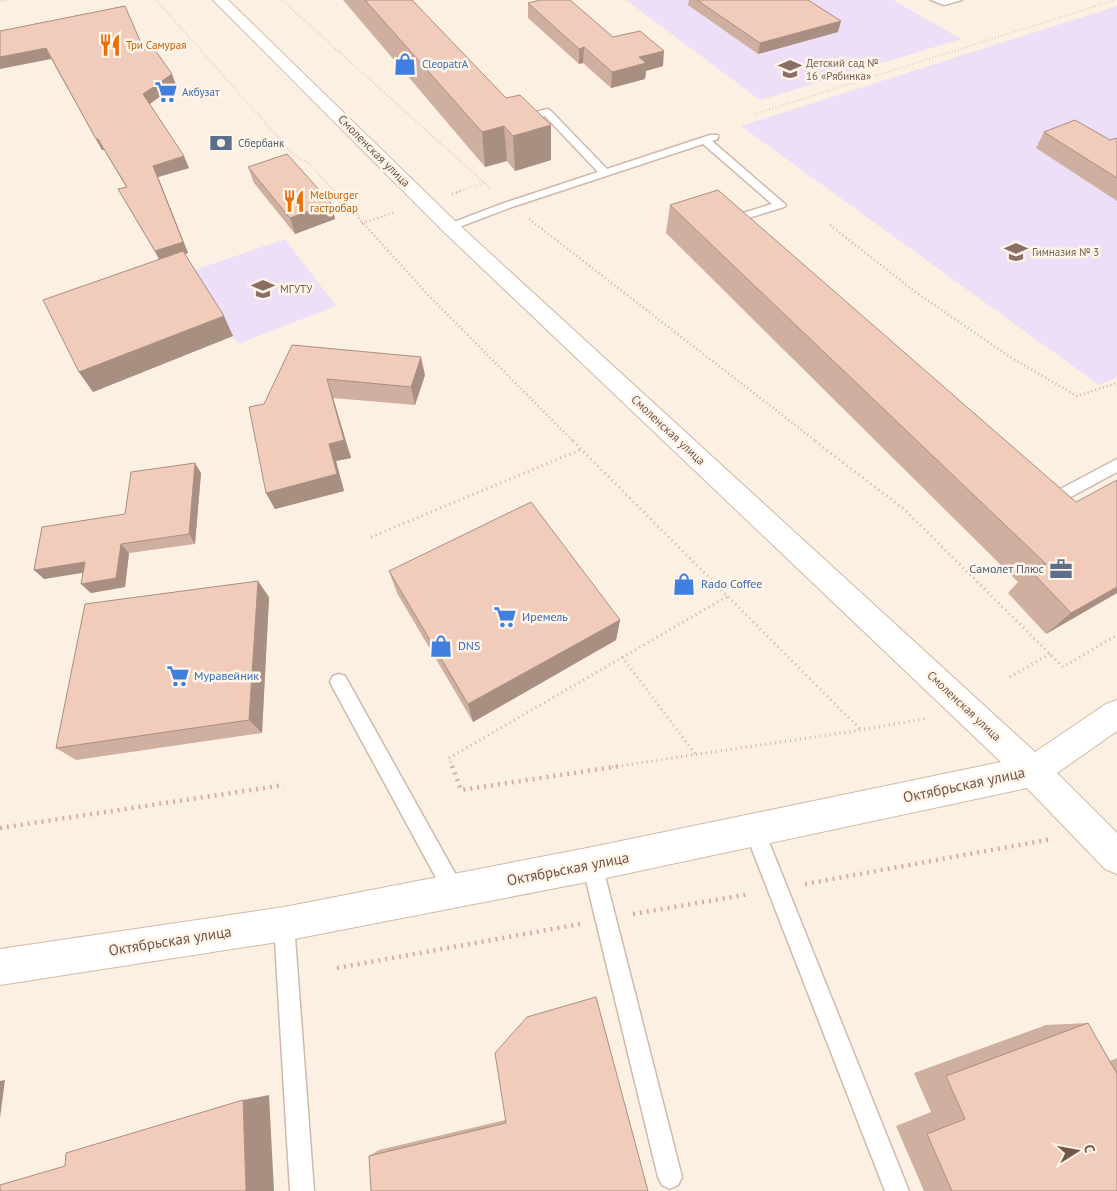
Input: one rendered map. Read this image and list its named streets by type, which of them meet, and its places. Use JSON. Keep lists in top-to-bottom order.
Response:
{
  "streets": {
    "main road": ["Смоленская улица", "Октябрьская улица"]
  },
  "crossings": [
    ["Смоленская улица", "Октябрьская улица"]
  ],
  "places": {
    "restaurant": ["Три Самурая", "Melburger гастробар"],
    "shop": ["CleopatrA", "Rado Coffee", "DNS"],
    "school or university": ["Детский сад № 16 «Рябинка»", "Гимназия № 3", "МГУТУ"],
    "supermarket": ["Акбузат", "Иремель", "Муравейник"],
    "bank": ["Сбербанк"],
    "office": ["Самолет Плюс"]
  },
  "north": "right"
}
